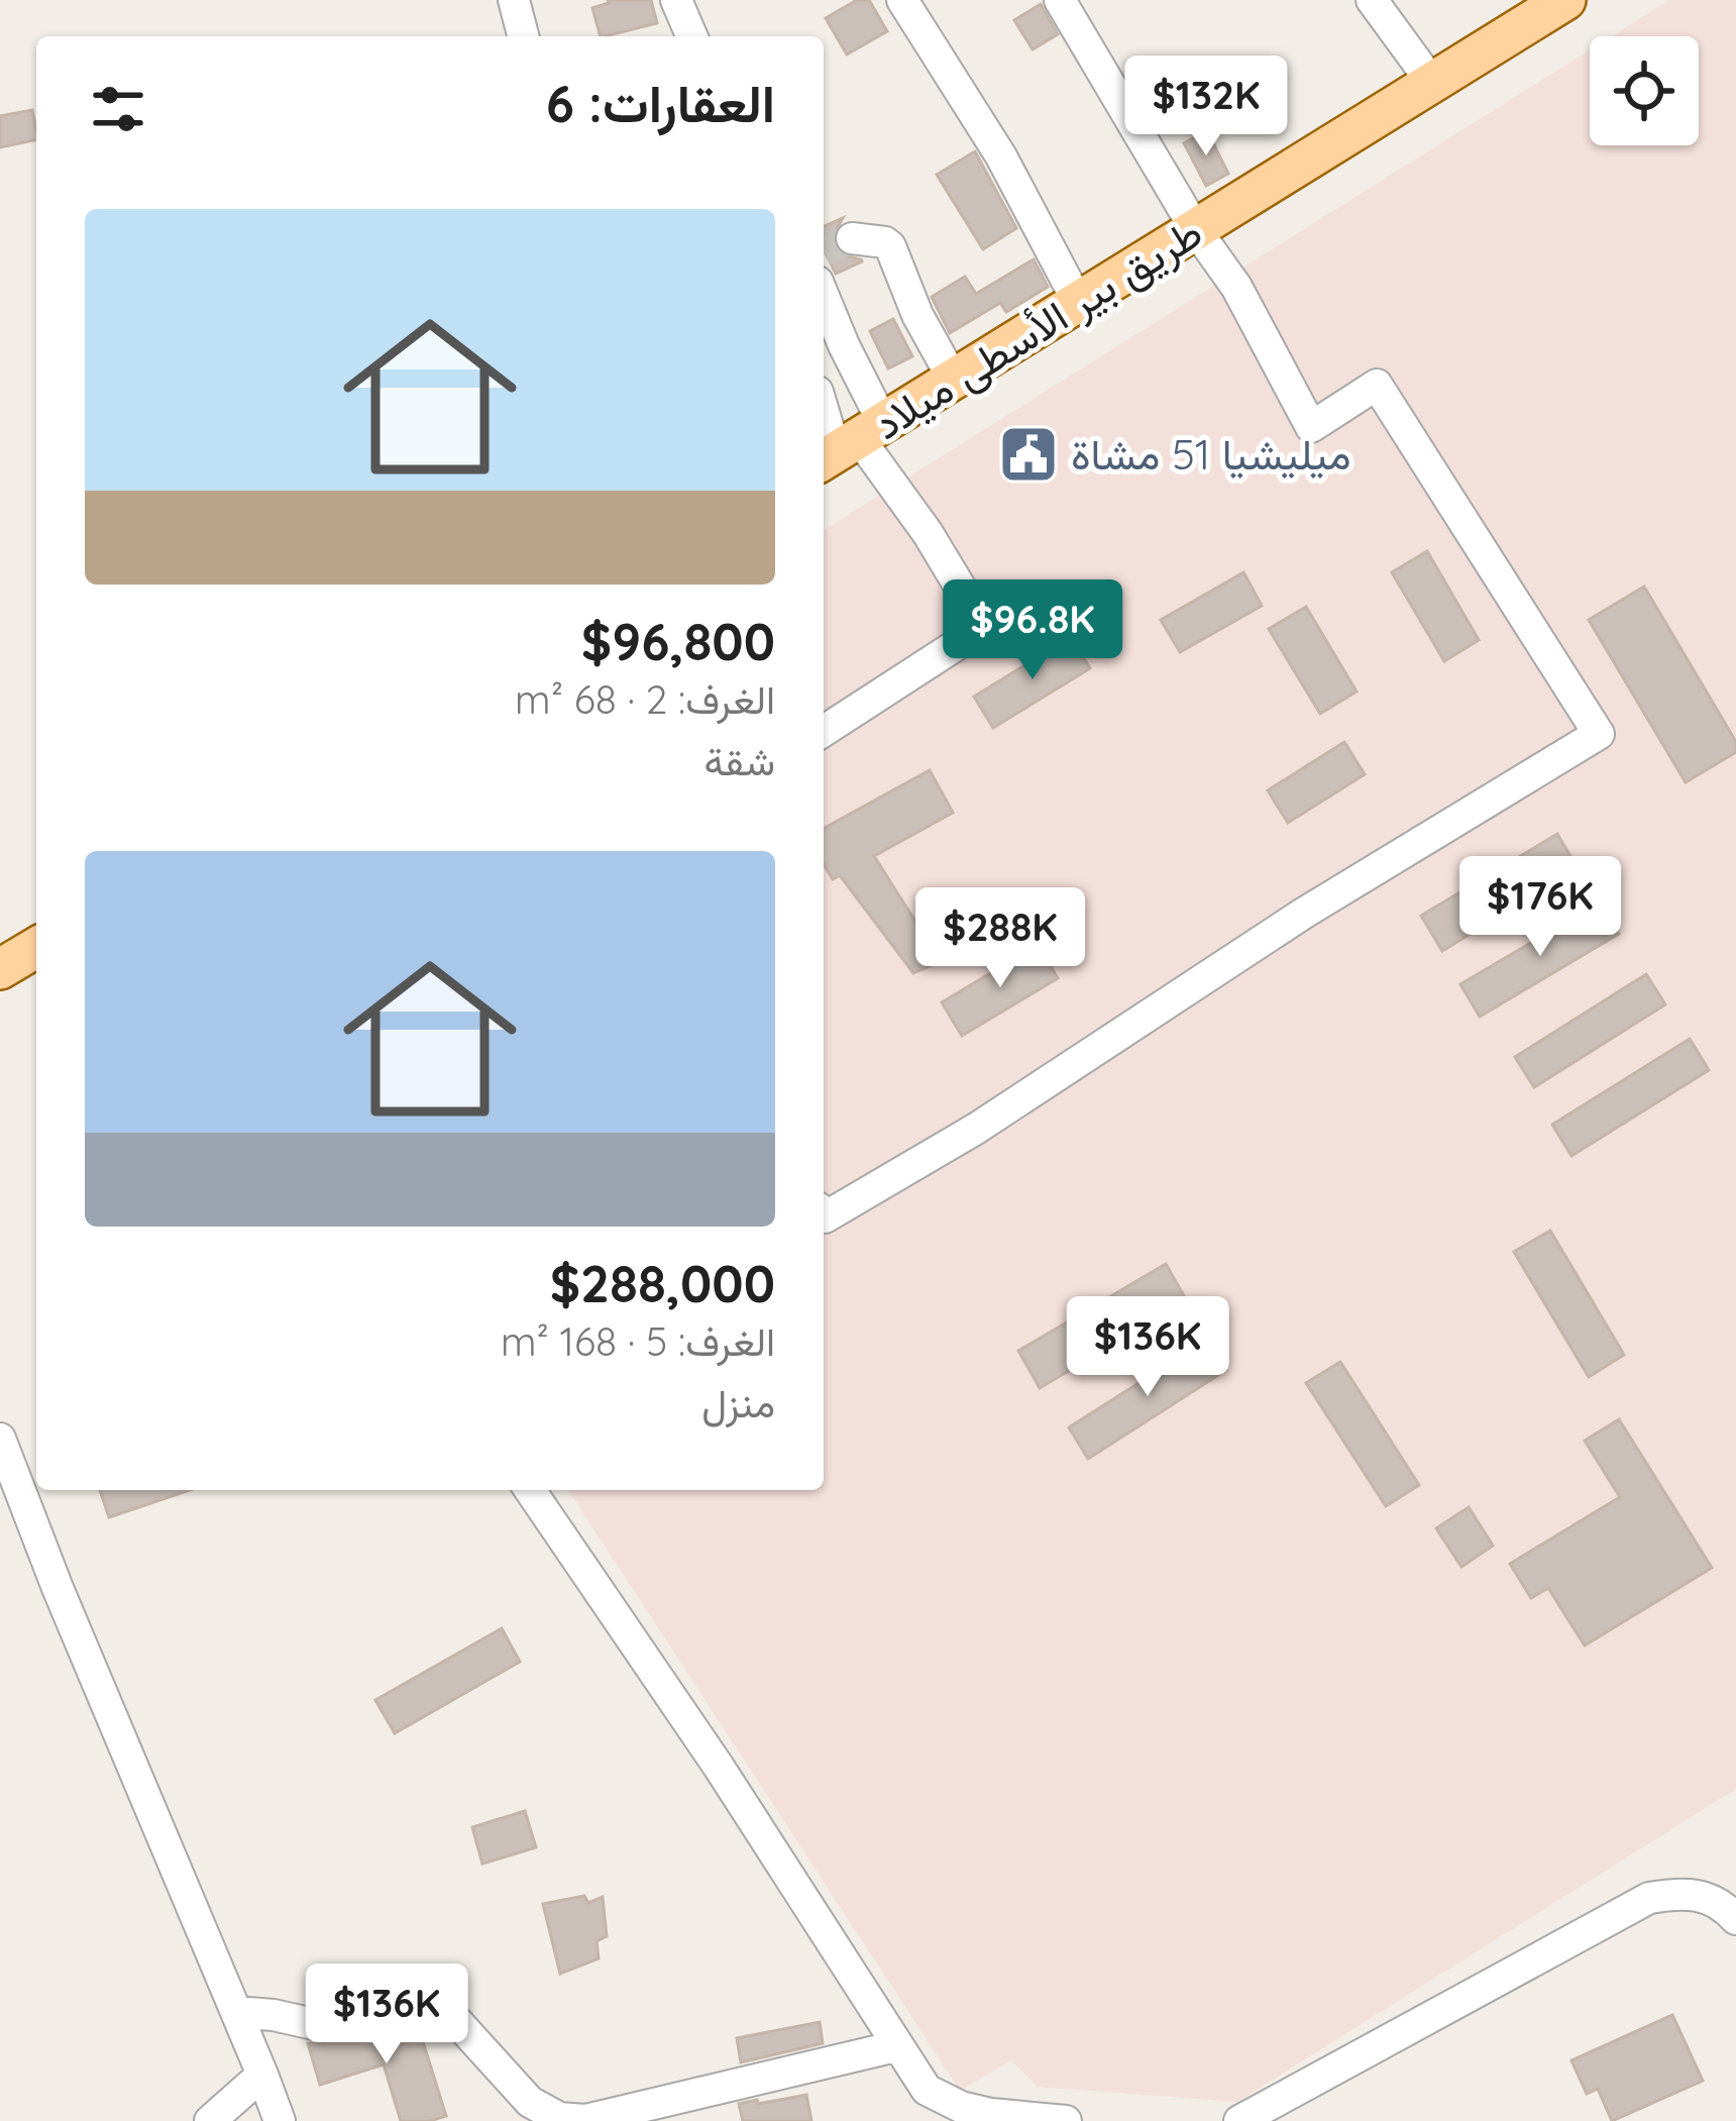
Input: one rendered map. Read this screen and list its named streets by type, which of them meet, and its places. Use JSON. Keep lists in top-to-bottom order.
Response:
{
  "streets": {
    "main road": ["طريق بير الأسطى ميلاد"]
  },
  "places": {
    "public building": ["ميليشيا 51 مشاة"]
  },
  "page": {
    "heading": "العقارات: 6",
    "price": [
      "$132K",
      "$96.8K",
      "$176K",
      "$288K",
      "$136K",
      "$136K"
    ],
    "list": [
      {
        "name": "$96,800",
        "note": "الغرف: 2 · 68 m² · شقة"
      },
      {
        "name": "$288,000",
        "note": "الغرف: 5 · 168 m² · منزل"
      }
    ]
  }
}
